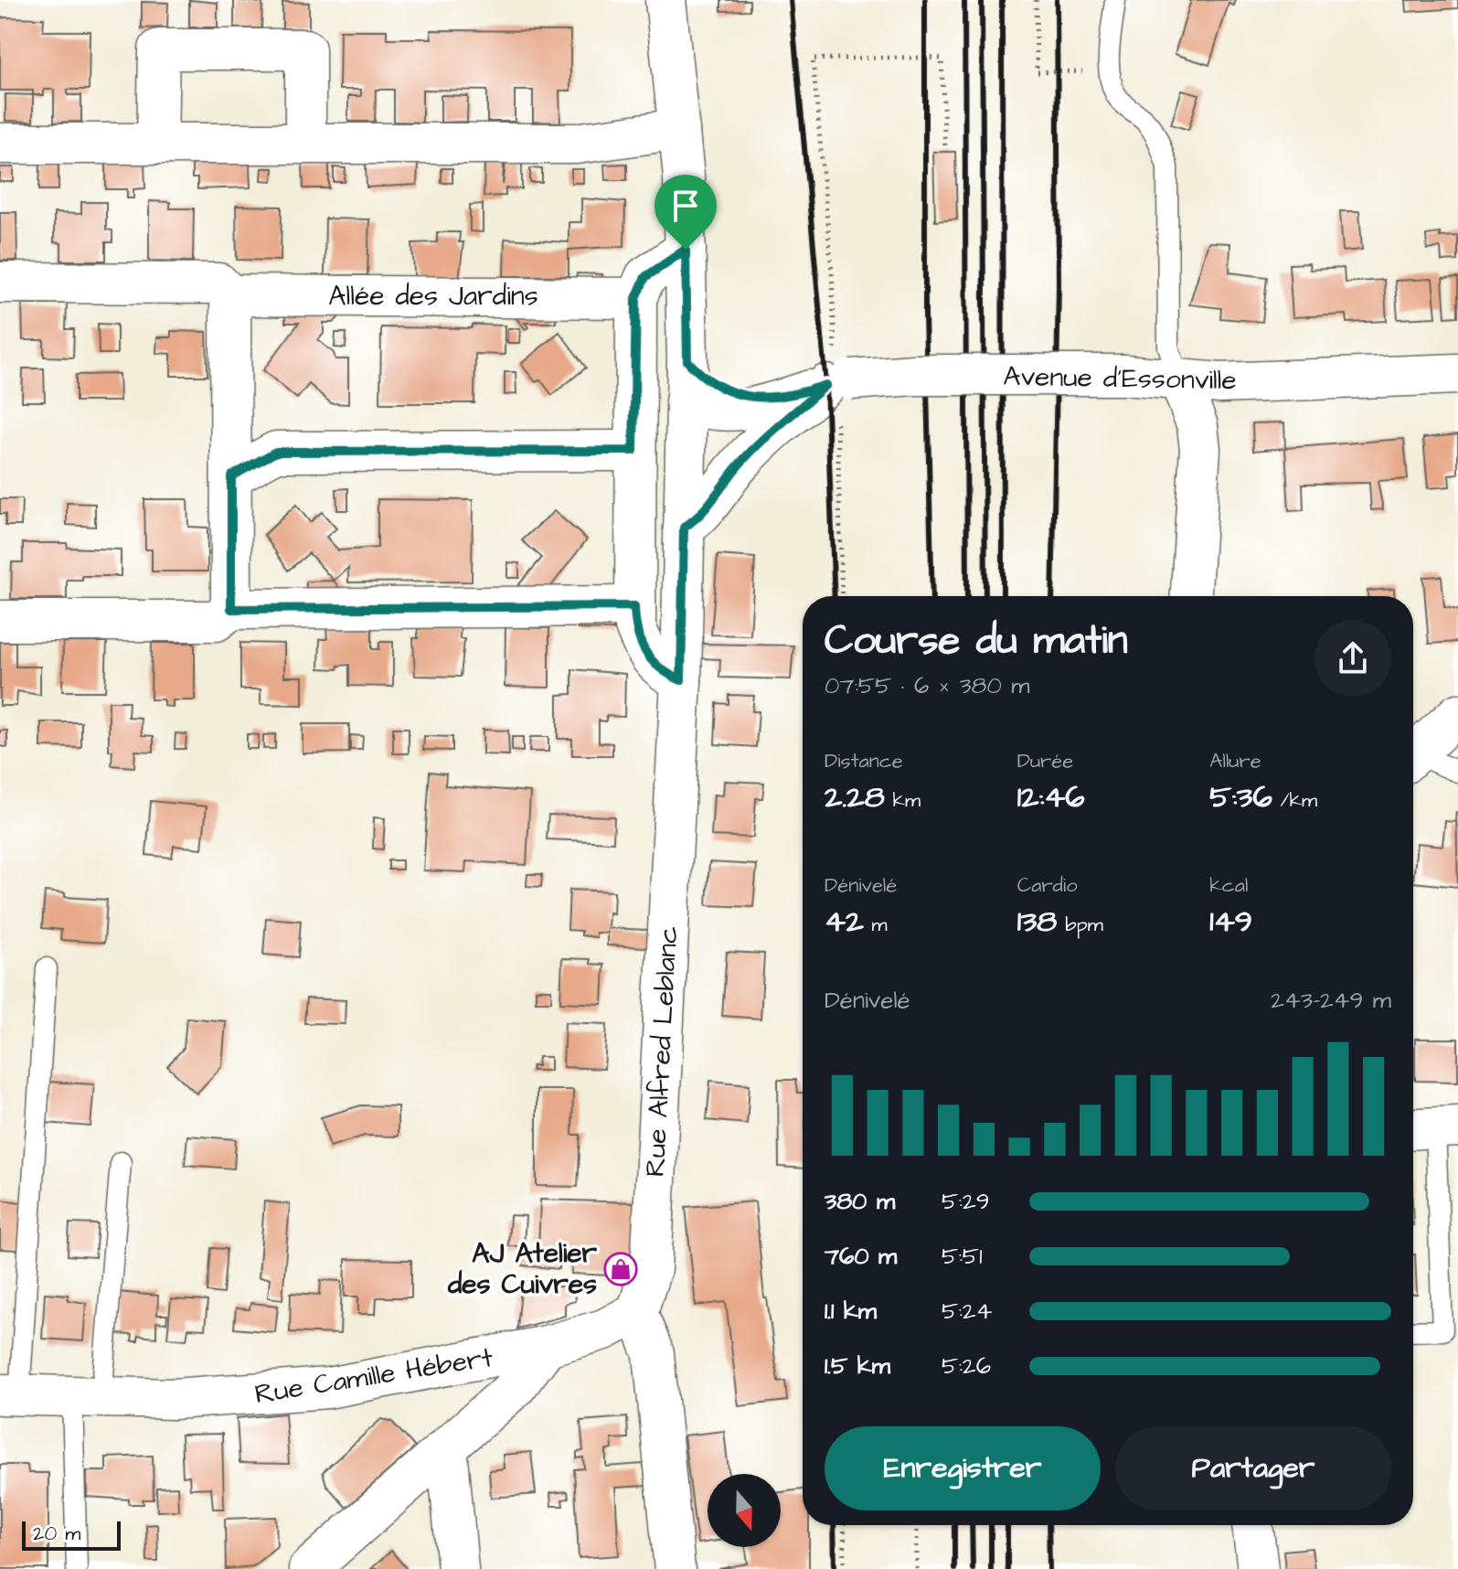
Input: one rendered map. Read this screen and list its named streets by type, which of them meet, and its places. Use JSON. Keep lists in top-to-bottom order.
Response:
{
  "streets": {
    "street": [
      "Allée des Jardins",
      "Avenue d'Essonville",
      "Rue Alfred Leblanc",
      "Rue Camille Hébert"
    ]
  },
  "crossings": [
    ["Avenue d'Essonville", "Rue Alfred Leblanc"],
    ["Rue Alfred Leblanc", "Rue Camille Hébert"]
  ],
  "places": {
    "shop": ["AJ Atelier des Cuivres"]
  },
  "scale_bar": "20 m",
  "north": "bottom",
  "page": {
    "heading": ["Course du matin", "07:55 · 6 × 380 m"],
    "stats": [
      ["Distance", "2.28 km"],
      ["Durée", "12:46"],
      ["Allure", "5:36 /km"],
      ["Dénivelé", "42 m"],
      ["Cardio", "138 bpm"],
      ["kcal", "149"]
    ],
    "chart": ["Dénivelé", "243–249 m"],
    "list": [
      {
        "name": "380 m",
        "note": "5:29"
      },
      {
        "name": "760 m",
        "note": "5:51"
      },
      {
        "name": "1.1 km",
        "note": "5:24"
      },
      {
        "name": "1.5 km",
        "note": "5:26"
      }
    ],
    "buttons": ["Enregistrer", "Partager"],
    "scale": "20 m"
  }
}
